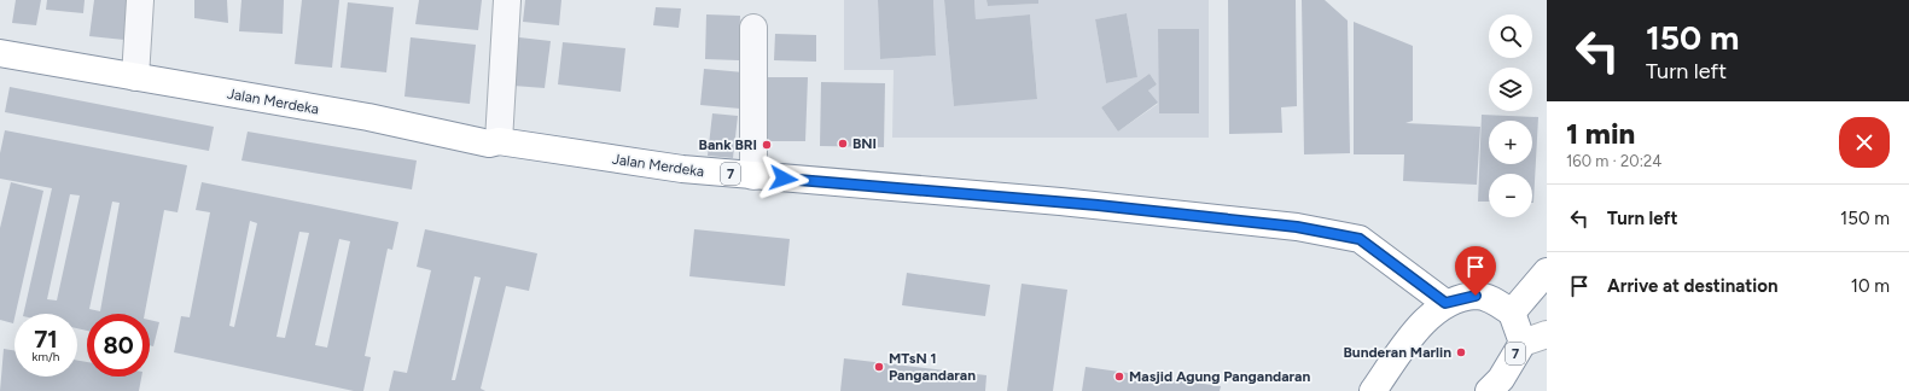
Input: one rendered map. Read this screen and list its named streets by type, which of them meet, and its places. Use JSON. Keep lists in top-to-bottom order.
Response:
{
  "streets": {
    "highway": ["Jalan Merdeka", "7"]
  },
  "places": [
    "BNI",
    "Bank BRI",
    "Bunderan Marlin",
    "MTsN 1 Pangandaran",
    "Masjid Agung Pangandaran"
  ],
  "page": {
    "turn": ["150 m", "Turn left"],
    "map_buttons": ["+", "−"],
    "heading": ["1 min", "160 m · 20:24"],
    "list": [
      {
        "name": "Turn left",
        "value": "150 m"
      },
      {
        "name": "Arrive at destination",
        "value": "10 m"
      }
    ],
    "speed": "71 km/h",
    "limit": "80"
  }
}
